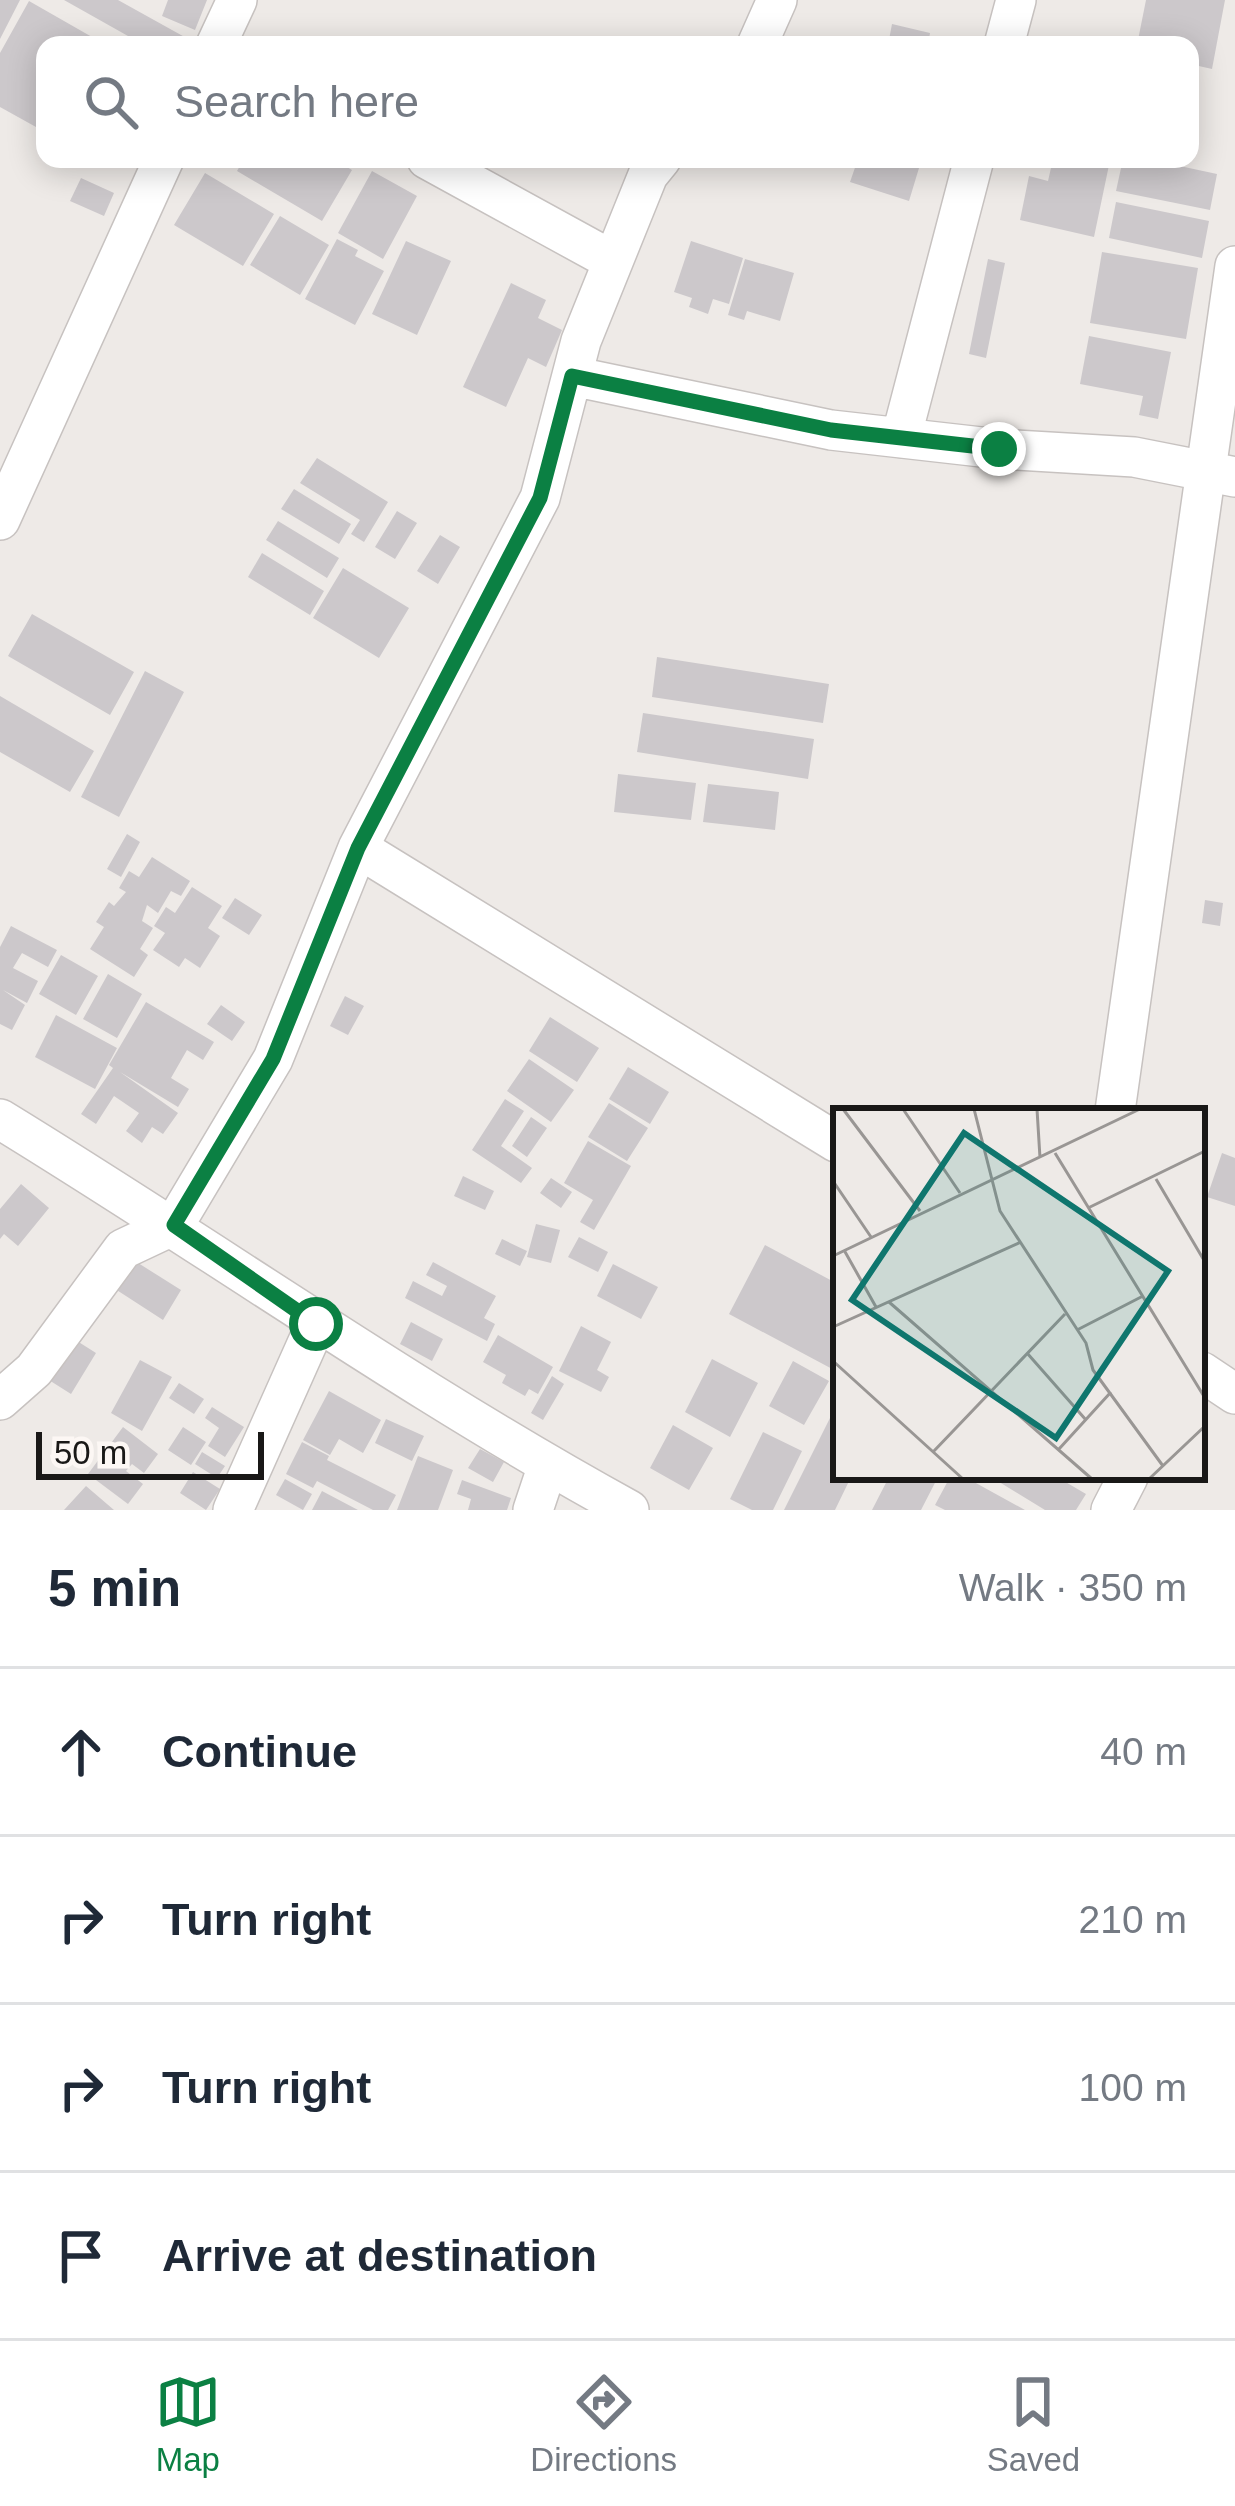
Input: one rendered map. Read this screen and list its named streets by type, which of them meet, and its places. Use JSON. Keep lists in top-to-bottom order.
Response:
{
  "scale_bar": "50 m",
  "page": {
    "search": "Search here",
    "scale": "50 m",
    "heading": ["5 min", "Walk · 350 m"],
    "list": [
      ["Continue", "40 m"],
      ["Turn right", "210 m"],
      ["Turn right", "100 m"],
      "Arrive at destination"
    ],
    "nav": ["Map", "Directions", "Saved"]
  }
}
